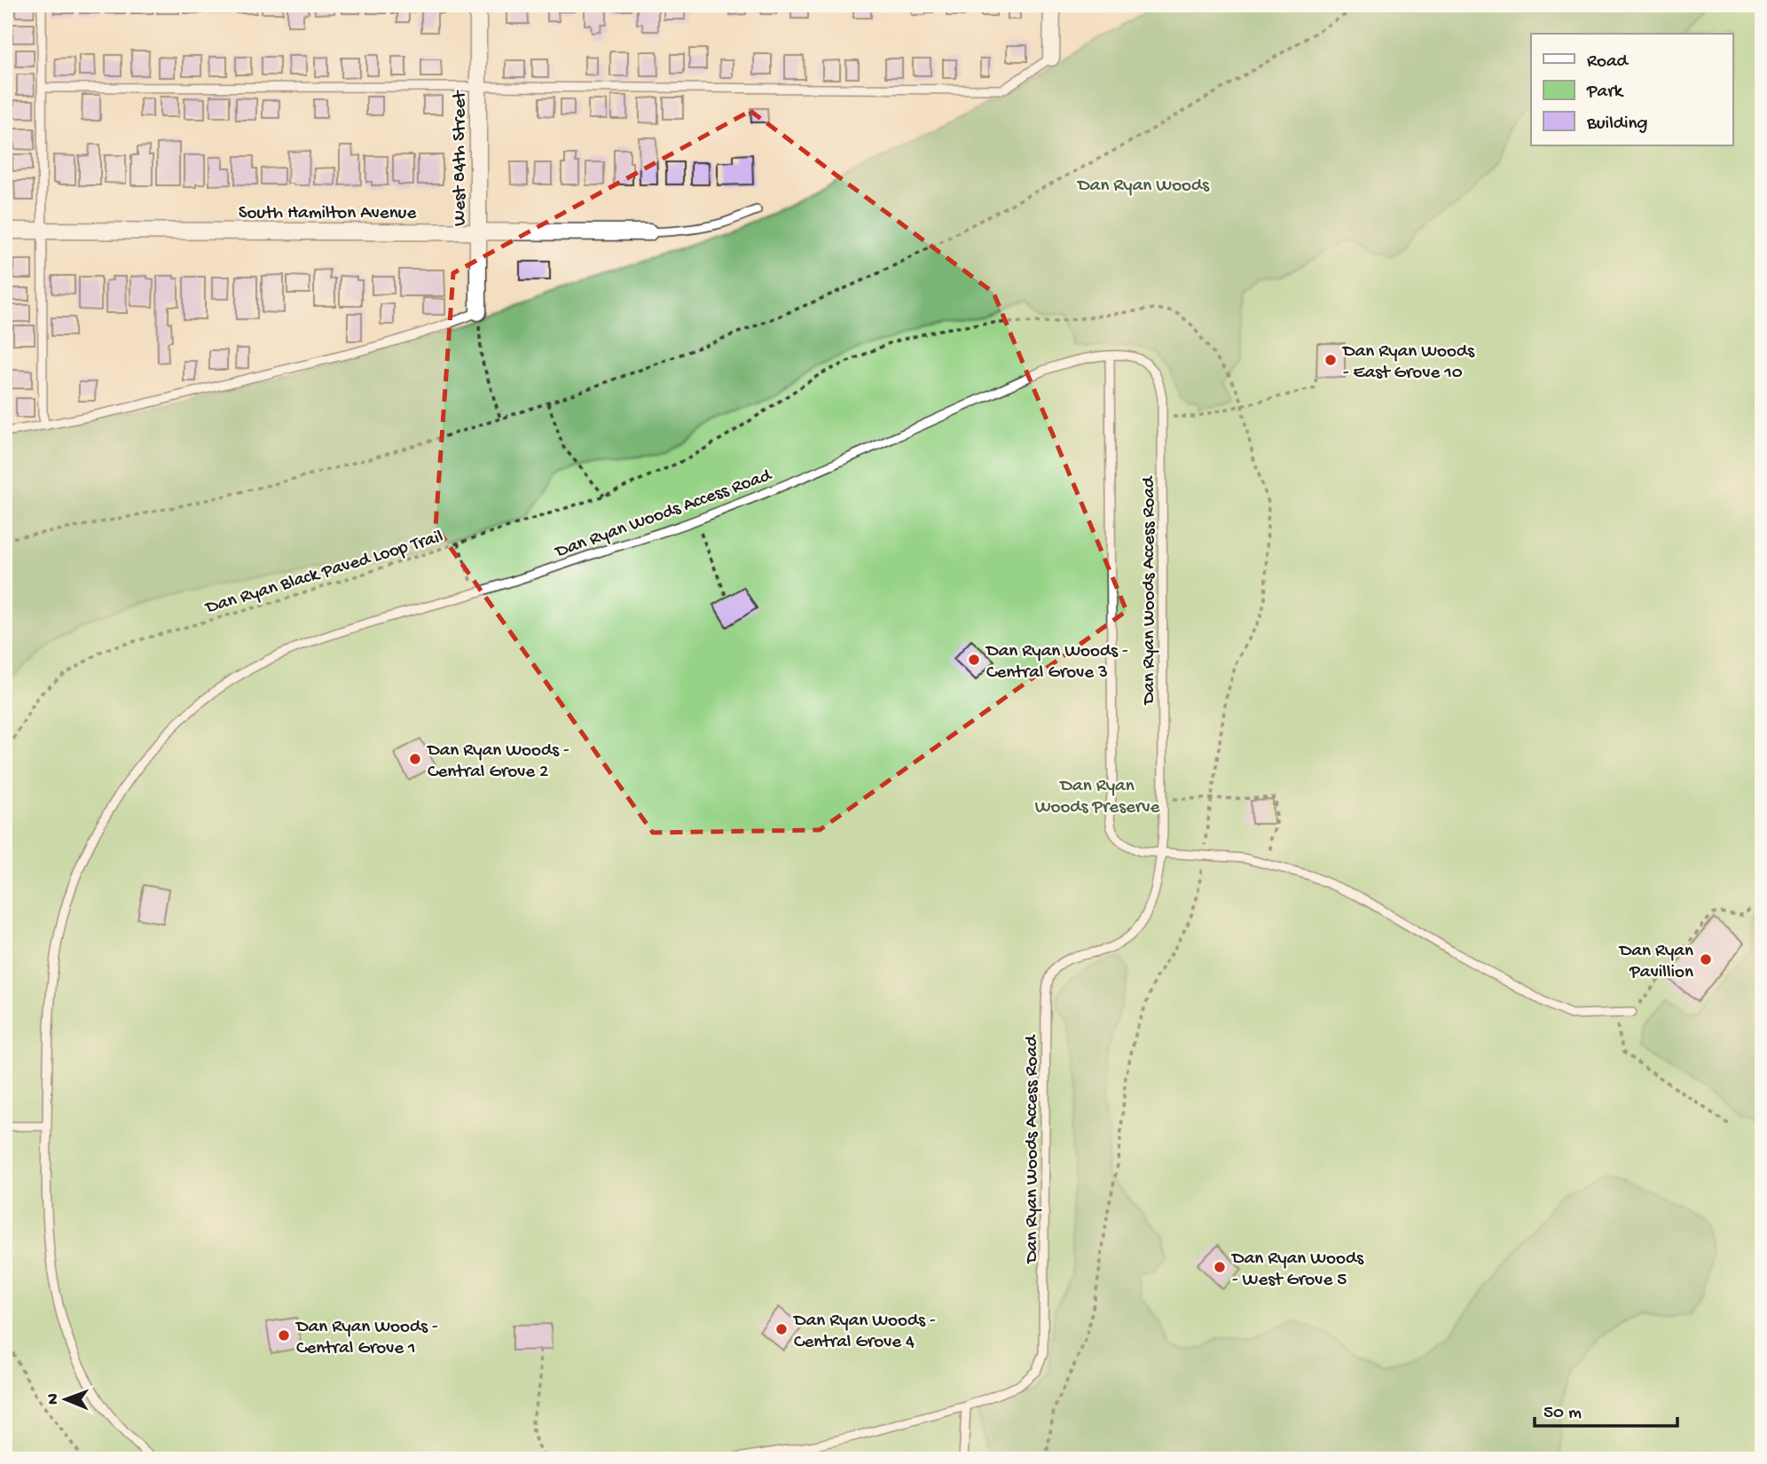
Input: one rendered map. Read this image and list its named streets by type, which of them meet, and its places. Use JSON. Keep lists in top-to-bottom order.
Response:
{
  "streets": {
    "street": ["West 84th Street", "South Hamilton Avenue"],
    "lane": ["Dan Ryan Woods Access Road"],
    "path": ["Dan Ryan Black Paved Loop Trail"]
  },
  "crossings": [
    ["West 84th Street", "South Hamilton Avenue"]
  ],
  "parks": ["Dan Ryan Woods", "Dan Ryan Woods Preserve"],
  "places": [
    "Dan Ryan Woods - East Grove 10",
    "Dan Ryan Woods - Central Grove 3",
    "Dan Ryan Woods - Central Grove 2",
    "Dan Ryan Pavillion",
    "Dan Ryan Woods - West Grove 5",
    "Dan Ryan Woods - Central Grove 4",
    "Dan Ryan Woods - Central Grove 1"
  ],
  "legend": ["Road", "Park", "Building"],
  "scale_bar": "50 m",
  "north": "left"
}
